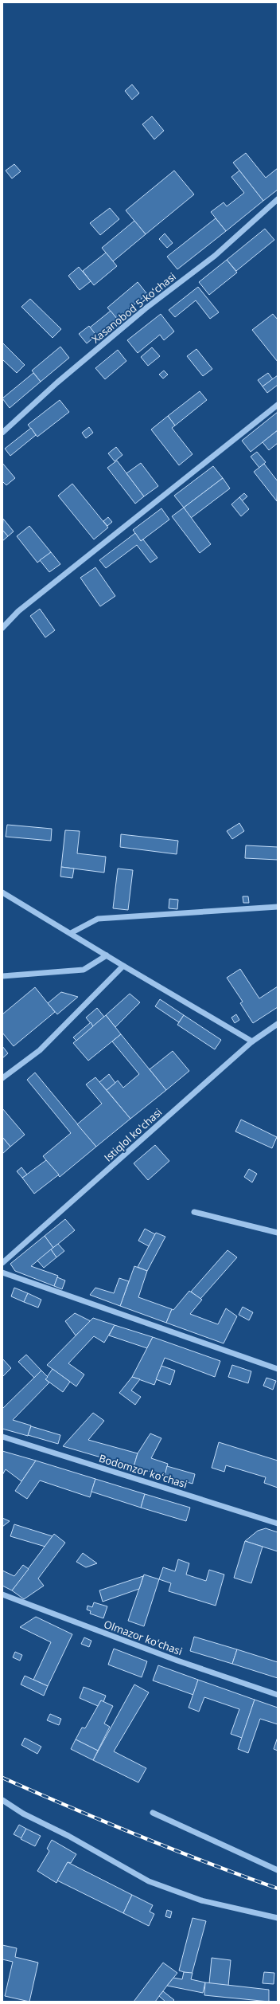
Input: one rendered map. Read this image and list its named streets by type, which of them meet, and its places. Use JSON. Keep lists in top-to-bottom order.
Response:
{
  "streets": {
    "street": [
      "Xasanobod 5-koʻchasi",
      "Istiqlol koʻchasi",
      "Bodomzor koʻchasi",
      "Olmazor koʻchasi"
    ]
  }
}
